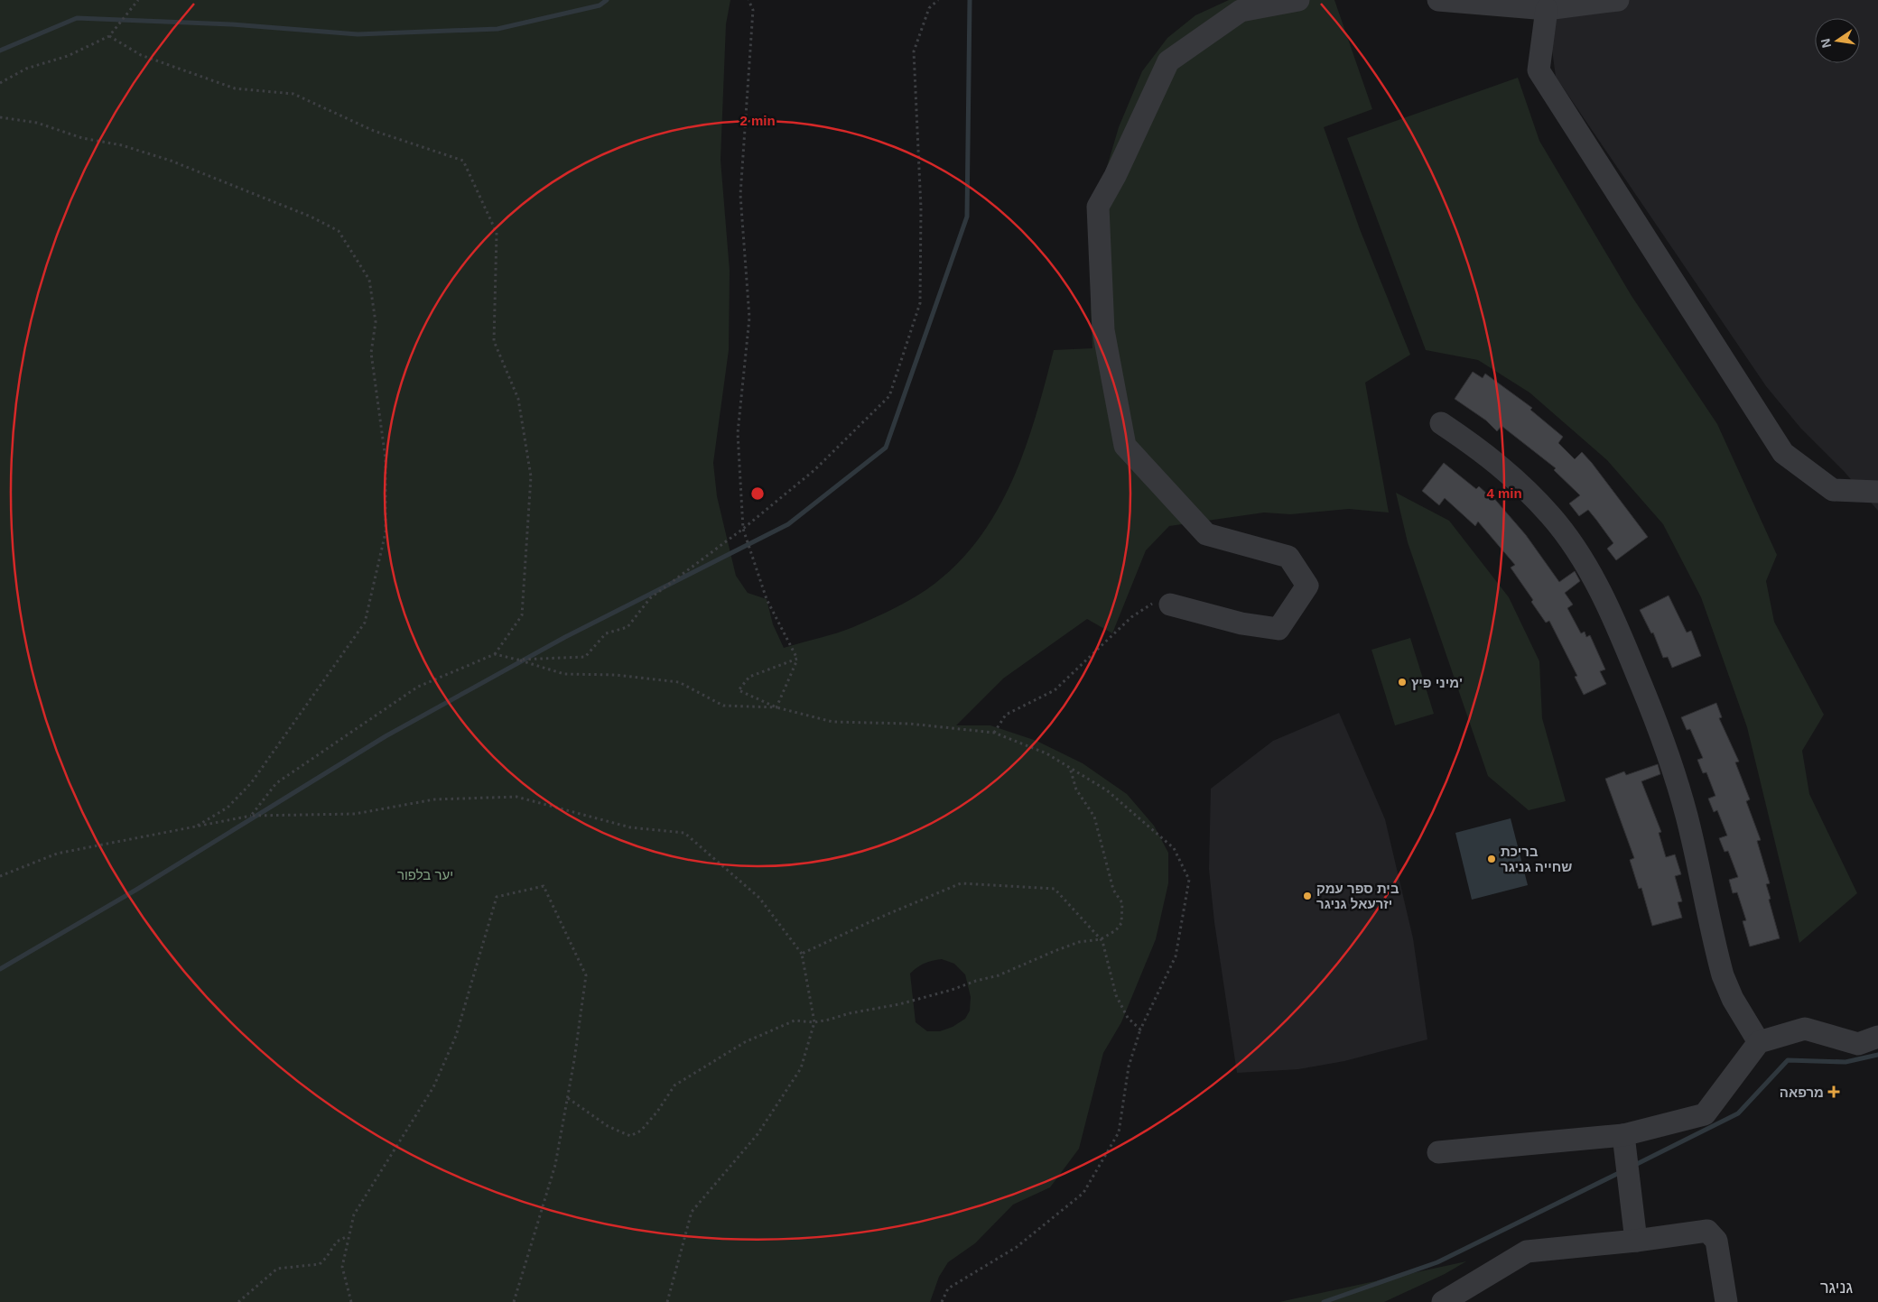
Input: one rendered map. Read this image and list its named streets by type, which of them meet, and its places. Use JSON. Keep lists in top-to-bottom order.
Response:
{
  "districts": ["גניגר"],
  "parks": ["יער בלפור"],
  "places": {
    "other": ["מיני פיץ'", "בריכת שחייה גניגר", "בית ספר עמק יזרעאל גניגר"],
    "health": ["מרפאה"]
  },
  "north": "left",
  "rings": ["2 min", "4 min"]
}
